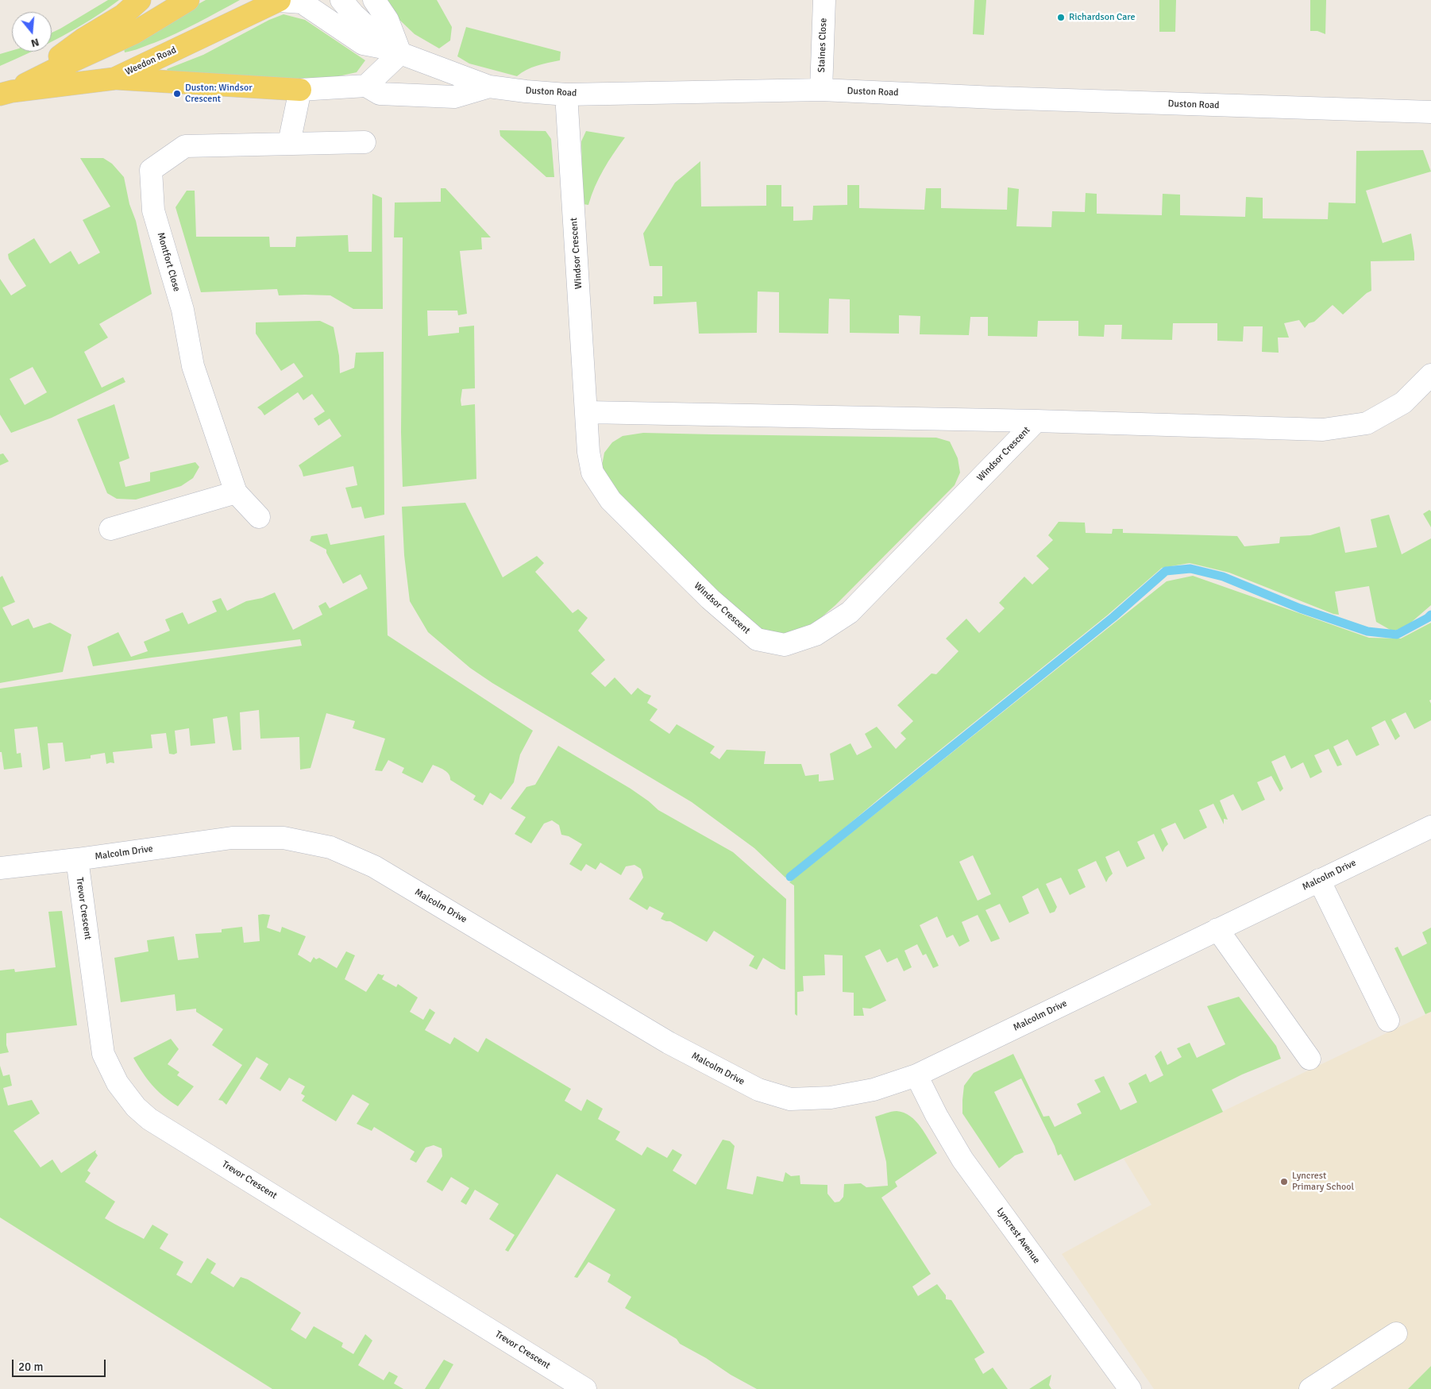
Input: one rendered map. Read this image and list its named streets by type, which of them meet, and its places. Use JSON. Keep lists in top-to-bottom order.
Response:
{
  "streets": {
    "main road": ["Weedon Road"],
    "street": [
      "Staines Close",
      "Duston Road",
      "Windsor Crescent",
      "Montfort Close",
      "Malcolm Drive",
      "Trevor Crescent",
      "Lyncrest Avenue"
    ]
  },
  "crossings": [
    ["Staines Close", "Duston Road"],
    ["Duston Road", "Windsor Crescent"],
    ["Malcolm Drive", "Trevor Crescent"],
    ["Malcolm Drive", "Lyncrest Avenue"]
  ],
  "places": ["Richardson Care", "Duston: Windsor Crescent", "Lyncrest Primary School"],
  "scale_bar": "20 m",
  "north": "bottom"
}
